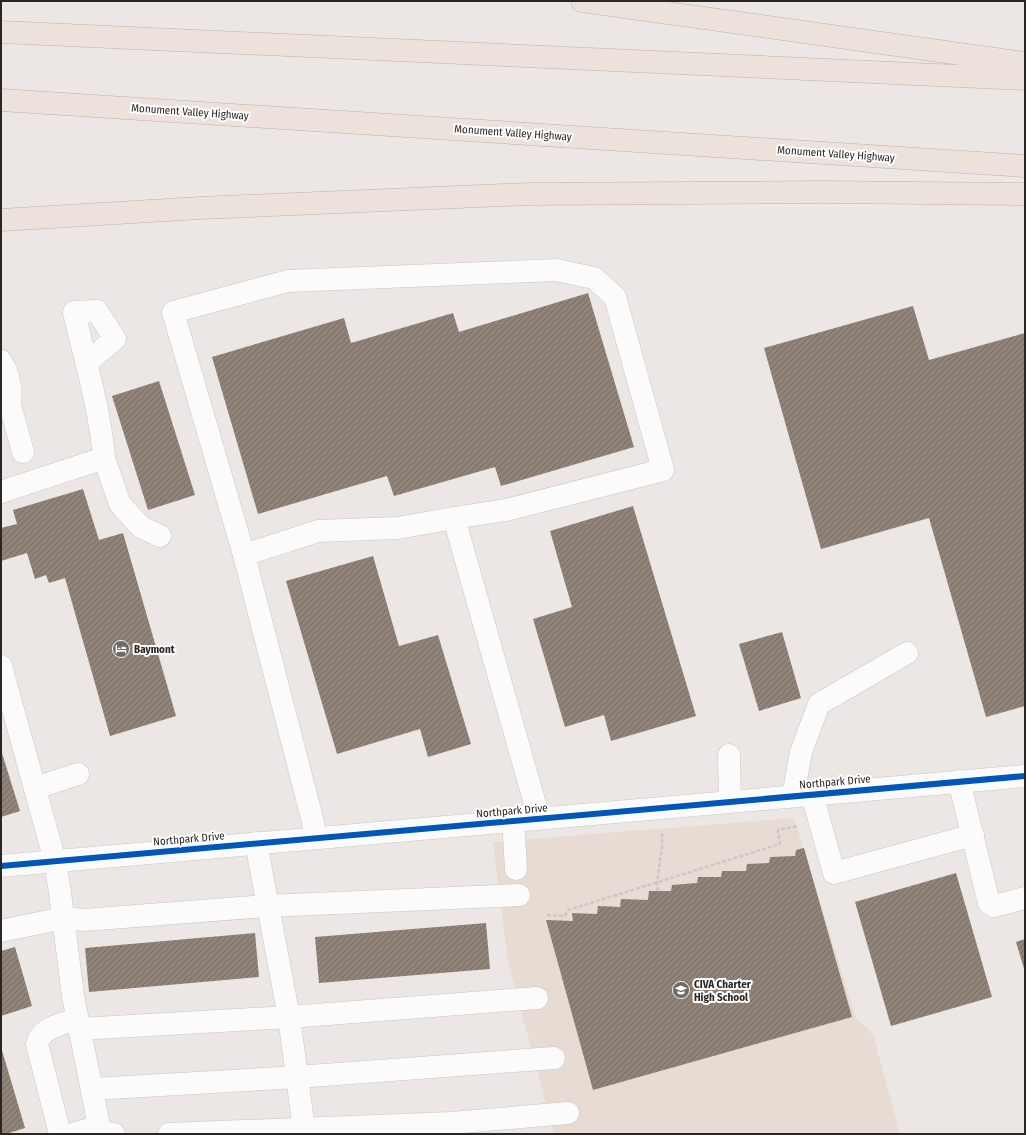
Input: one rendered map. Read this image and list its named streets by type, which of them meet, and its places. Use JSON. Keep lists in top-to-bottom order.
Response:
{
  "streets": {
    "highway": ["Monument Valley Highway"],
    "street": ["Northpark Drive"]
  },
  "places": {
    "hotel": ["Baymont"],
    "school or university": ["CIVA Charter High School"]
  }
}
